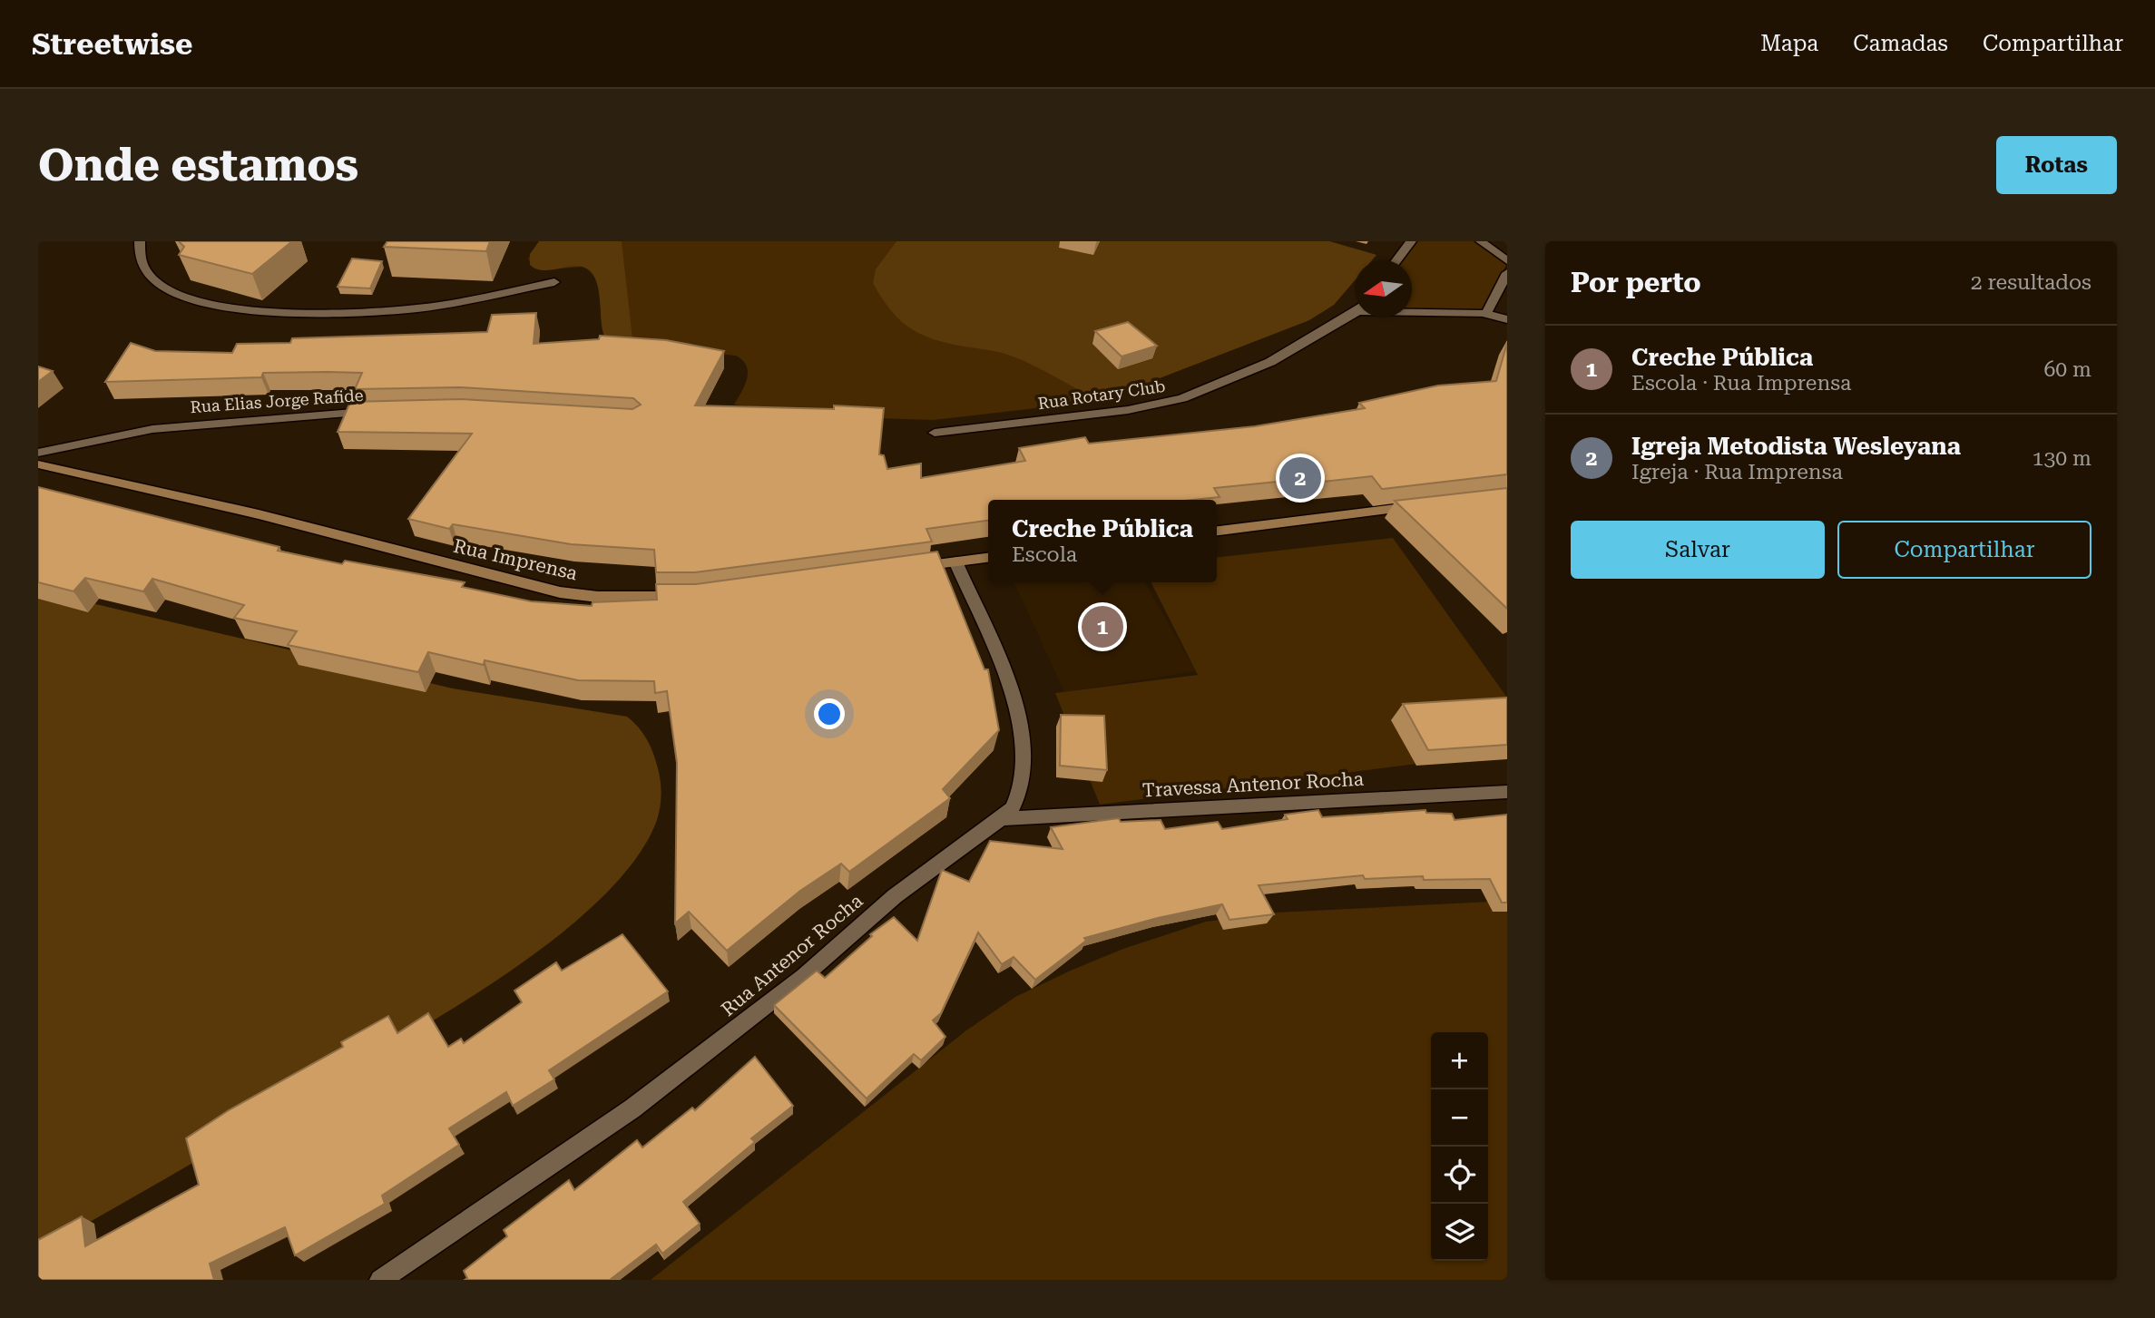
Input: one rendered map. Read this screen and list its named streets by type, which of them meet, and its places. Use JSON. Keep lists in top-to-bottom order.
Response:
{
  "streets": {
    "street": [
      "Rua Rotary Club",
      "Rua Elias Jorge Rafide",
      "Rua Imprensa",
      "Travessa Antenor Rocha",
      "Rua Antenor Rocha"
    ]
  },
  "crossings": [
    ["Travessa Antenor Rocha", "Rua Antenor Rocha"]
  ],
  "north": "left",
  "page": {
    "header": "Streetwise",
    "nav": ["Mapa", "Camadas", "Compartilhar"],
    "buttons": [
      "Rotas",
      ["Salvar", "Compartilhar"]
    ],
    "title": "Onde estamos",
    "heading": ["Por perto", "2 resultados"],
    "list": [
      {
        "mark": "1",
        "name": "Creche Pública",
        "note": "Escola · Rua Imprensa",
        "value": "60 m"
      },
      {
        "mark": "2",
        "name": "Igreja Metodista Wesleyana",
        "note": "Igreja · Rua Imprensa",
        "value": "130 m"
      }
    ],
    "pins": ["2", "1"],
    "popup": ["Creche Pública", "Escola"],
    "map_buttons": ["+", "−"]
  }
}
